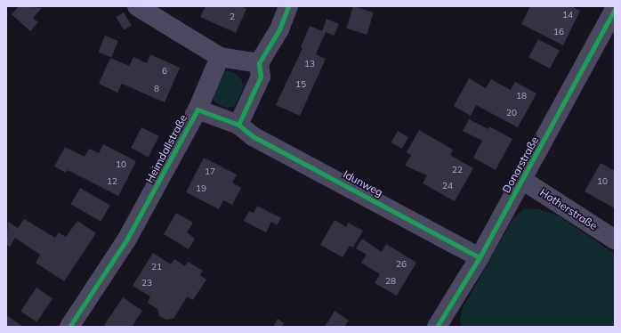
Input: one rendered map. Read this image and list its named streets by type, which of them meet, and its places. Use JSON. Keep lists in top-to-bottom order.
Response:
{
  "streets": {
    "street": [
      "Heimdallstraße",
      "Donarstraße",
      "Idunweg",
      "Hotherstraße"
    ]
  },
  "crossings": [
    ["Heimdallstraße", "Idunweg"],
    ["Donarstraße", "Idunweg"],
    ["Donarstraße", "Hotherstraße"]
  ],
  "house_numbers": [
    "14",
    "2",
    "16",
    "13",
    "6",
    "15",
    "8",
    "18",
    "20",
    "10",
    "22",
    "17",
    "12",
    "10",
    "24",
    "19",
    "26",
    "21",
    "28",
    "23"
  ]
}
